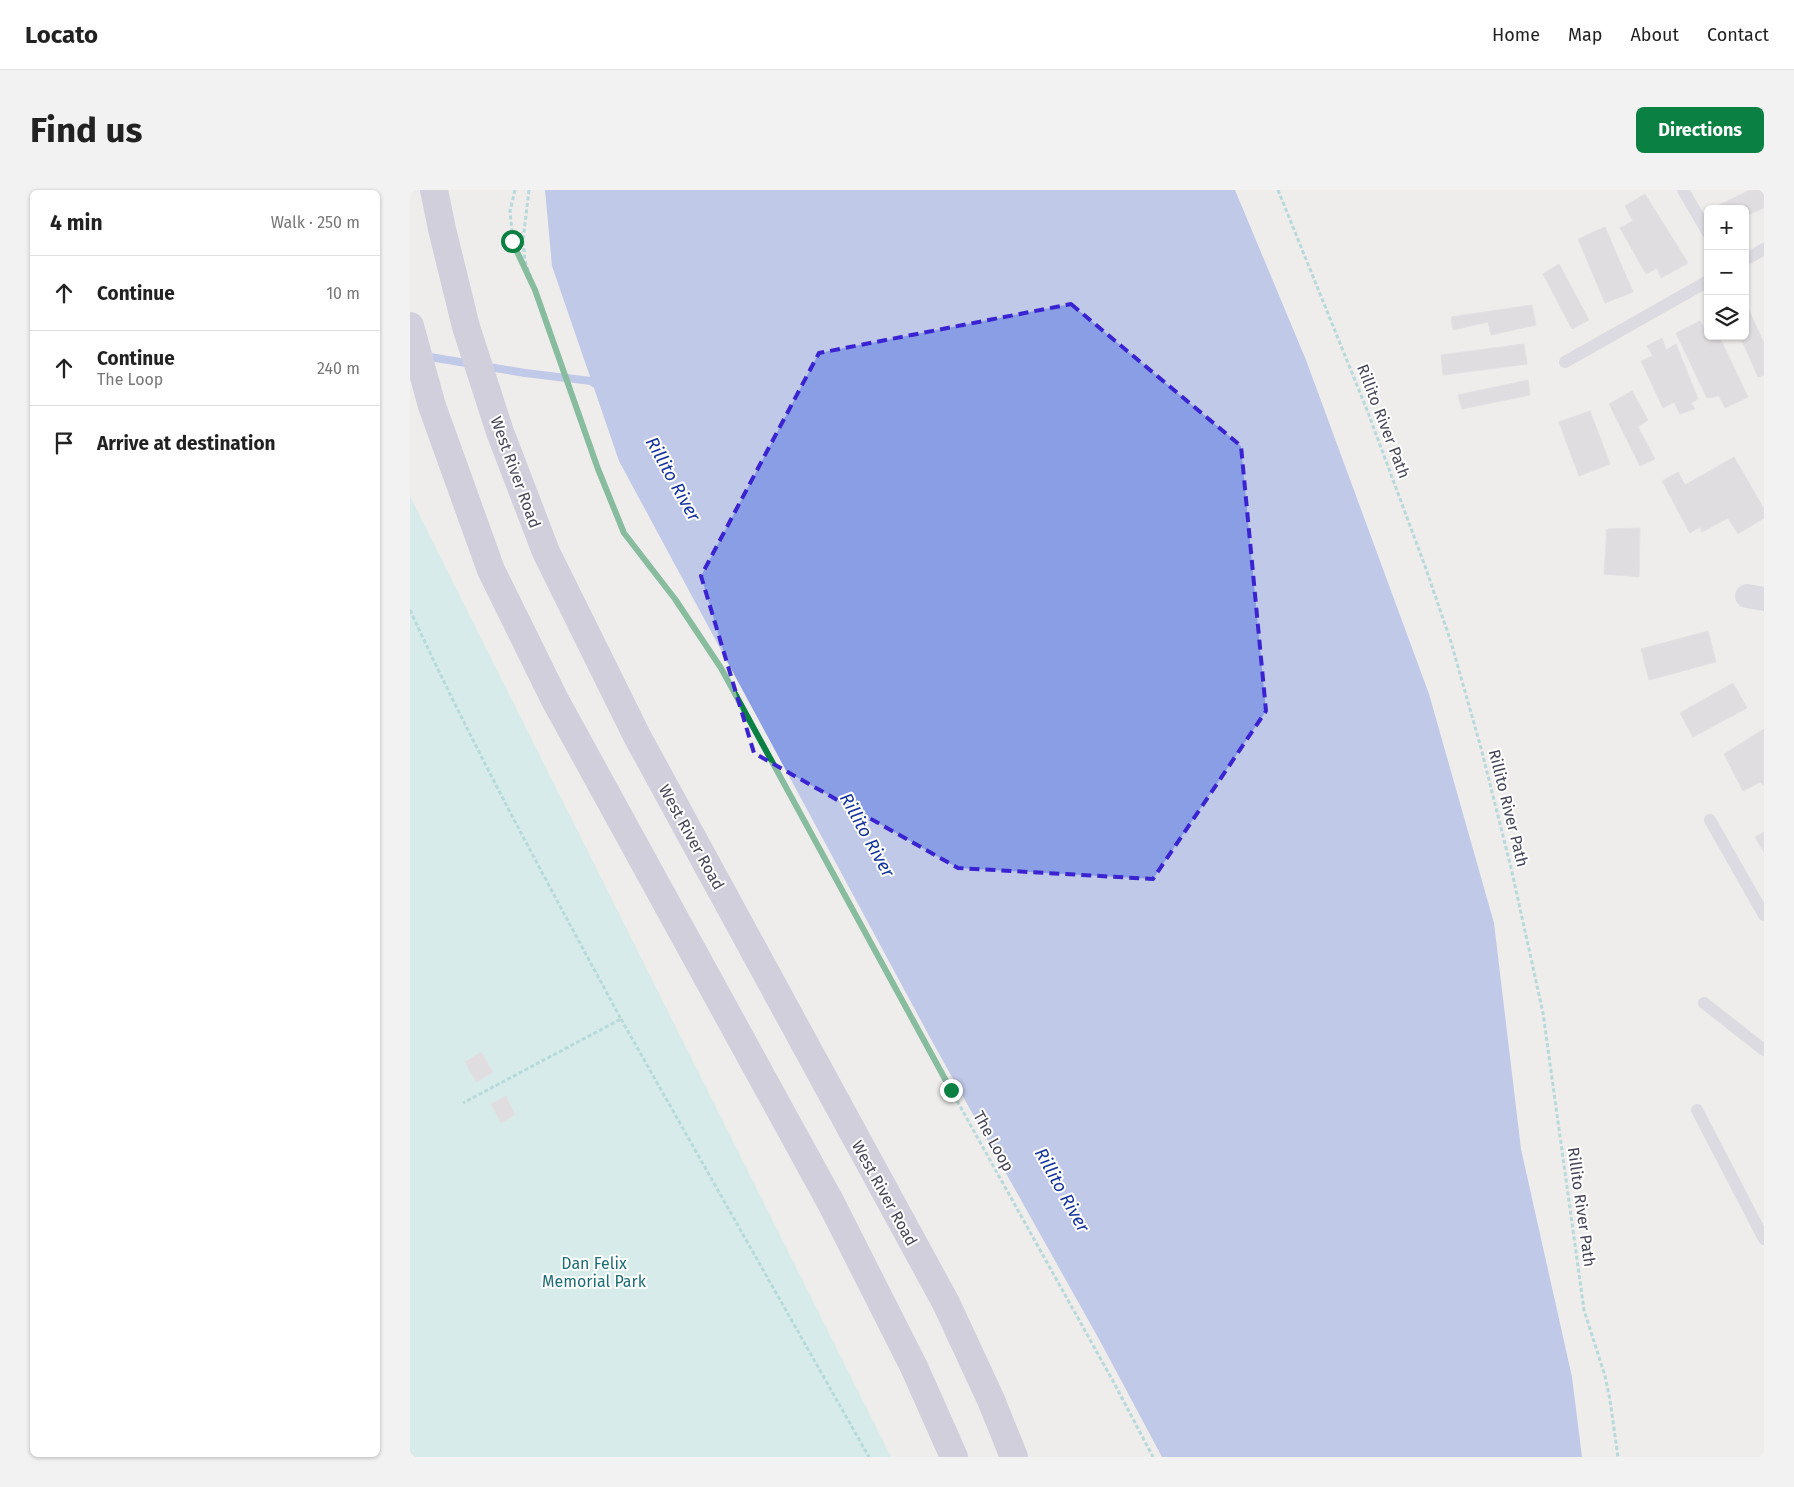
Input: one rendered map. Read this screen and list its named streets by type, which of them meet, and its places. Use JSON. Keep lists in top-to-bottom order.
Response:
{
  "streets": {
    "main road": ["West River Road"],
    "path": ["Rillito River Path", "The Loop"]
  },
  "water": ["Rillito River"],
  "parks": ["Dan Felix Memorial Park"],
  "page": {
    "header": "Locato",
    "nav": [
      "Home",
      "Map",
      "About",
      "Contact"
    ],
    "buttons": "Directions",
    "title": "Find us",
    "heading": ["4 min", "Walk · 250 m"],
    "map_buttons": ["+", "−"],
    "list": [
      ["Continue", "10 m"],
      ["Continue", "The Loop", "240 m"],
      "Arrive at destination"
    ]
  }
}
